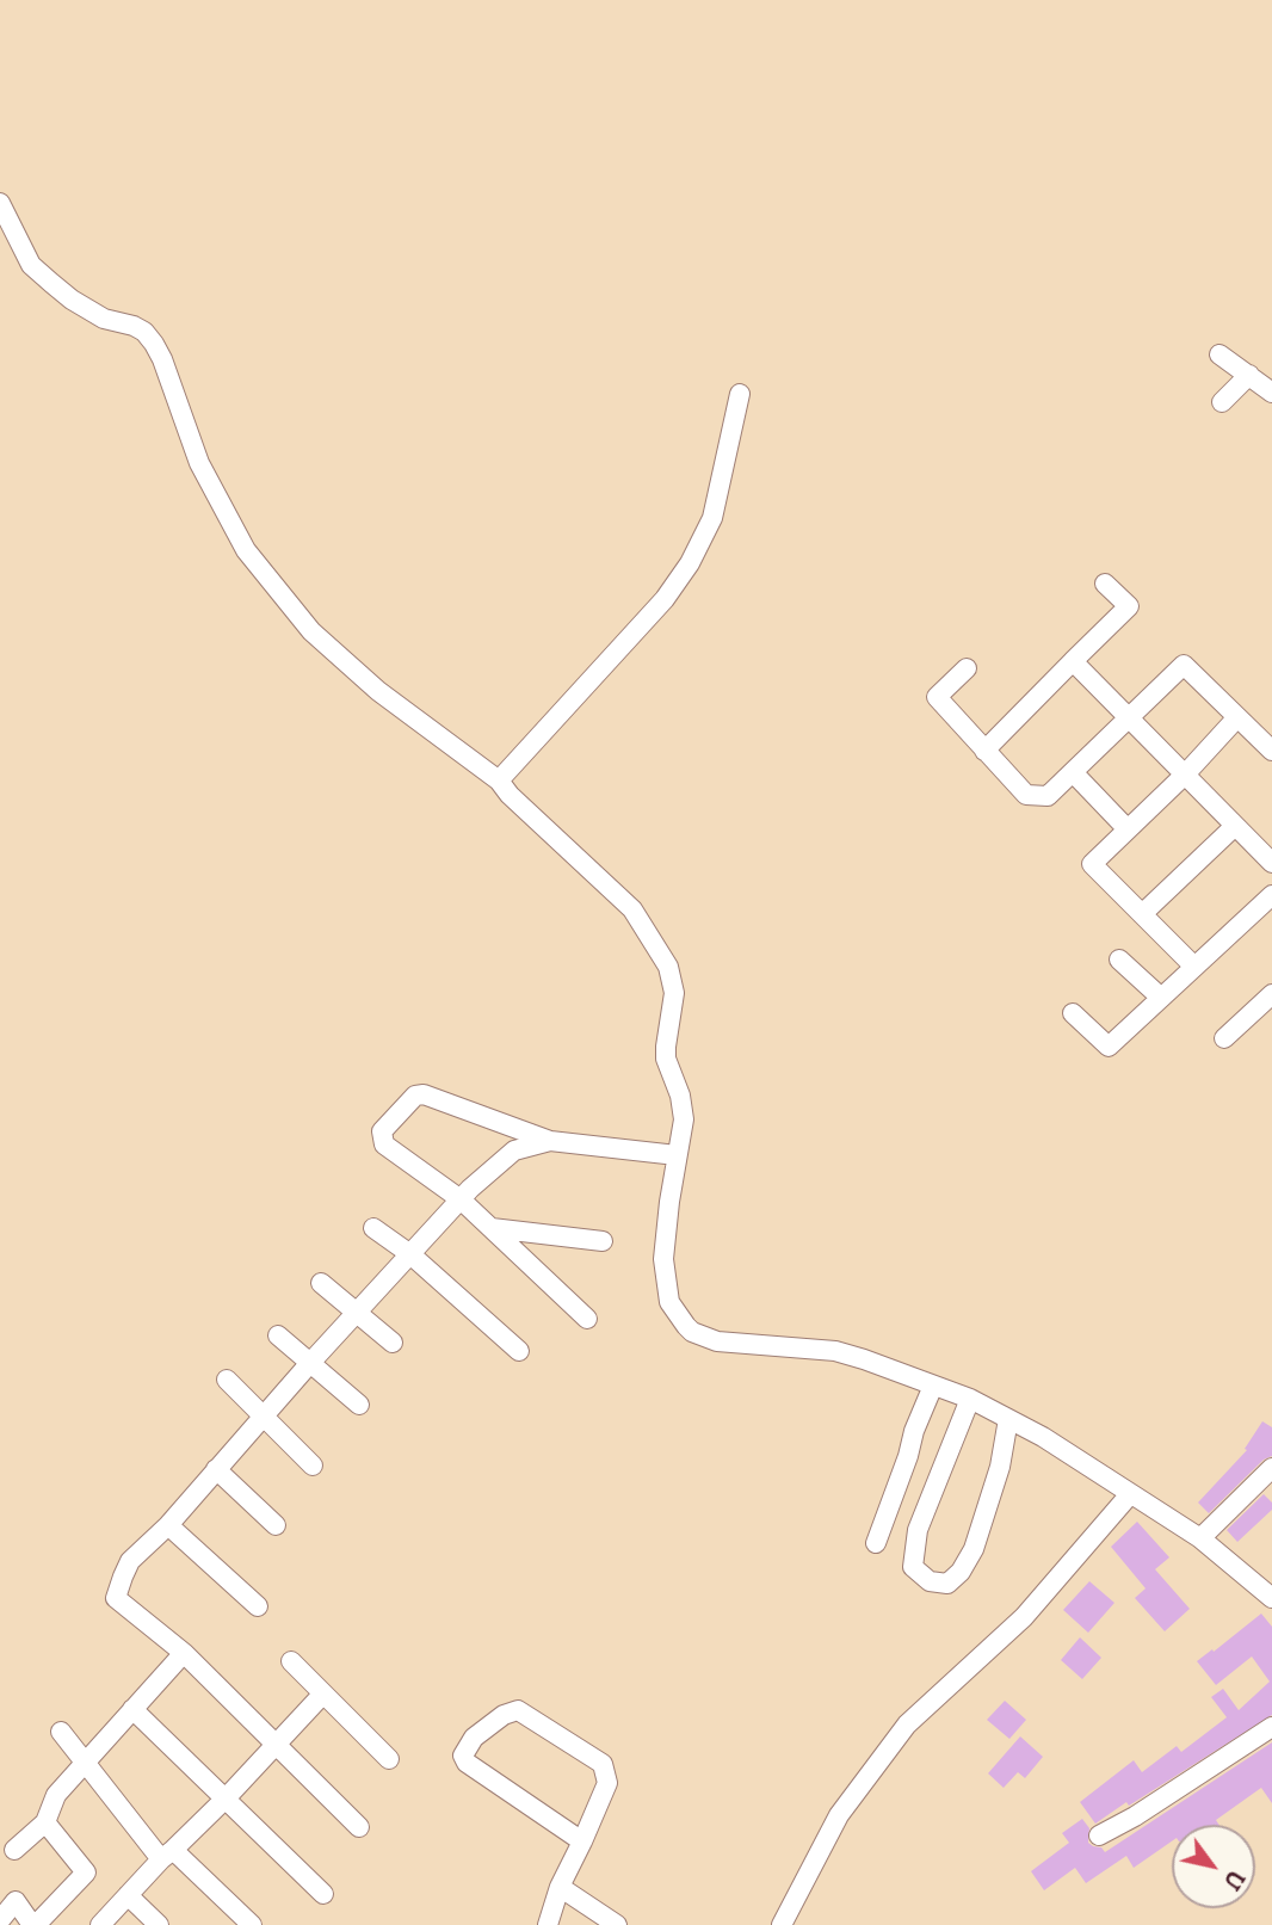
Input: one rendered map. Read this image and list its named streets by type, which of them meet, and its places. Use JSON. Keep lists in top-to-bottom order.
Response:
{
  "north": "bottom right"
}
